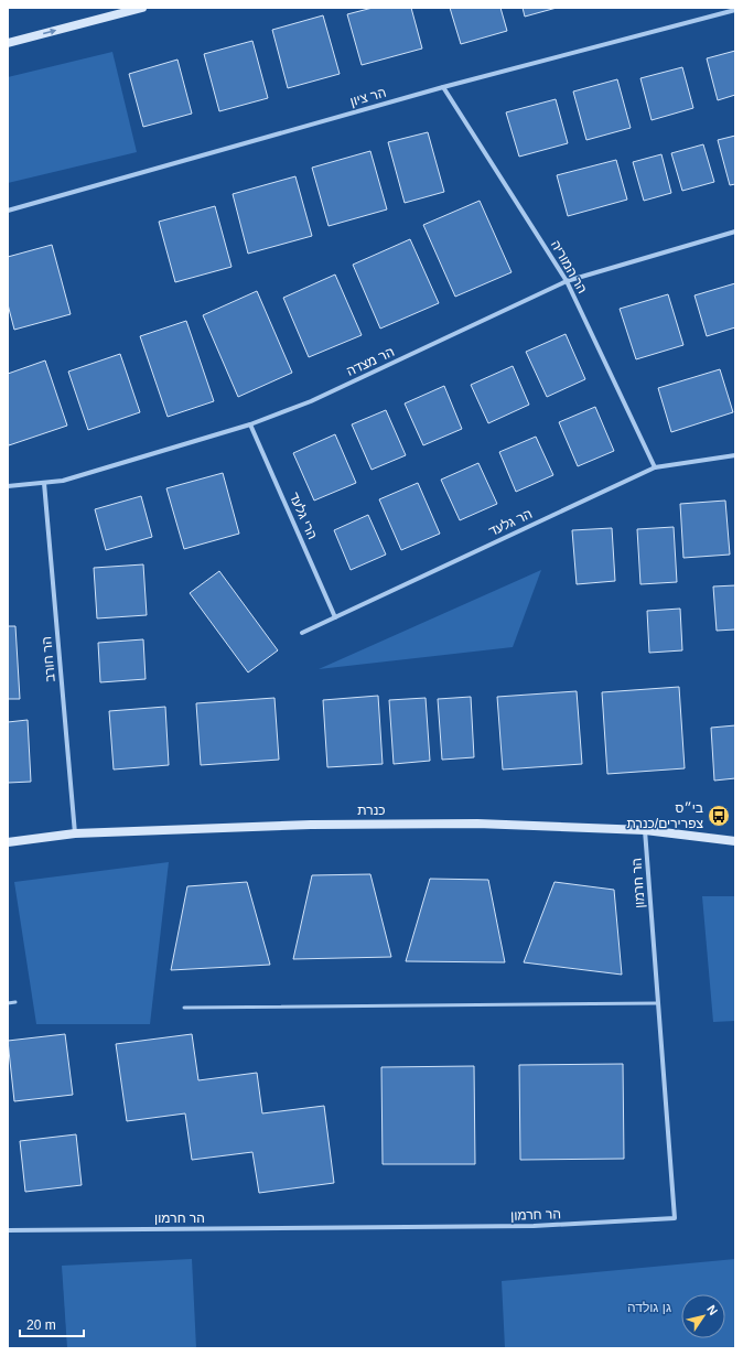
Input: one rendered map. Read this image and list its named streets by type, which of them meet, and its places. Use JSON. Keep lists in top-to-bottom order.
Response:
{
  "streets": {
    "street": [
      "הר ציון",
      "הר המוריה",
      "הר מצדה",
      "הרי גלעד",
      "הר גלעד",
      "הר חורב",
      "כנרת",
      "הר חרמון"
    ]
  },
  "crossings": [
    ["הר ציון", "הר המוריה"],
    ["הר המוריה", "הר מצדה"],
    ["הר המוריה", "הר גלעד"],
    ["הר מצדה", "הרי גלעד"],
    ["הר מצדה", "הר חורב"],
    ["הרי גלעד", "הר גלעד"],
    ["הר חורב", "כנרת"],
    ["כנרת", "הר חרמון"]
  ],
  "parks": ["גן גולדה"],
  "places": {
    "bus stop": ["בי״ס צפרירים/כנרת"]
  },
  "scale_bar": "20 m",
  "north": "top right"
}
